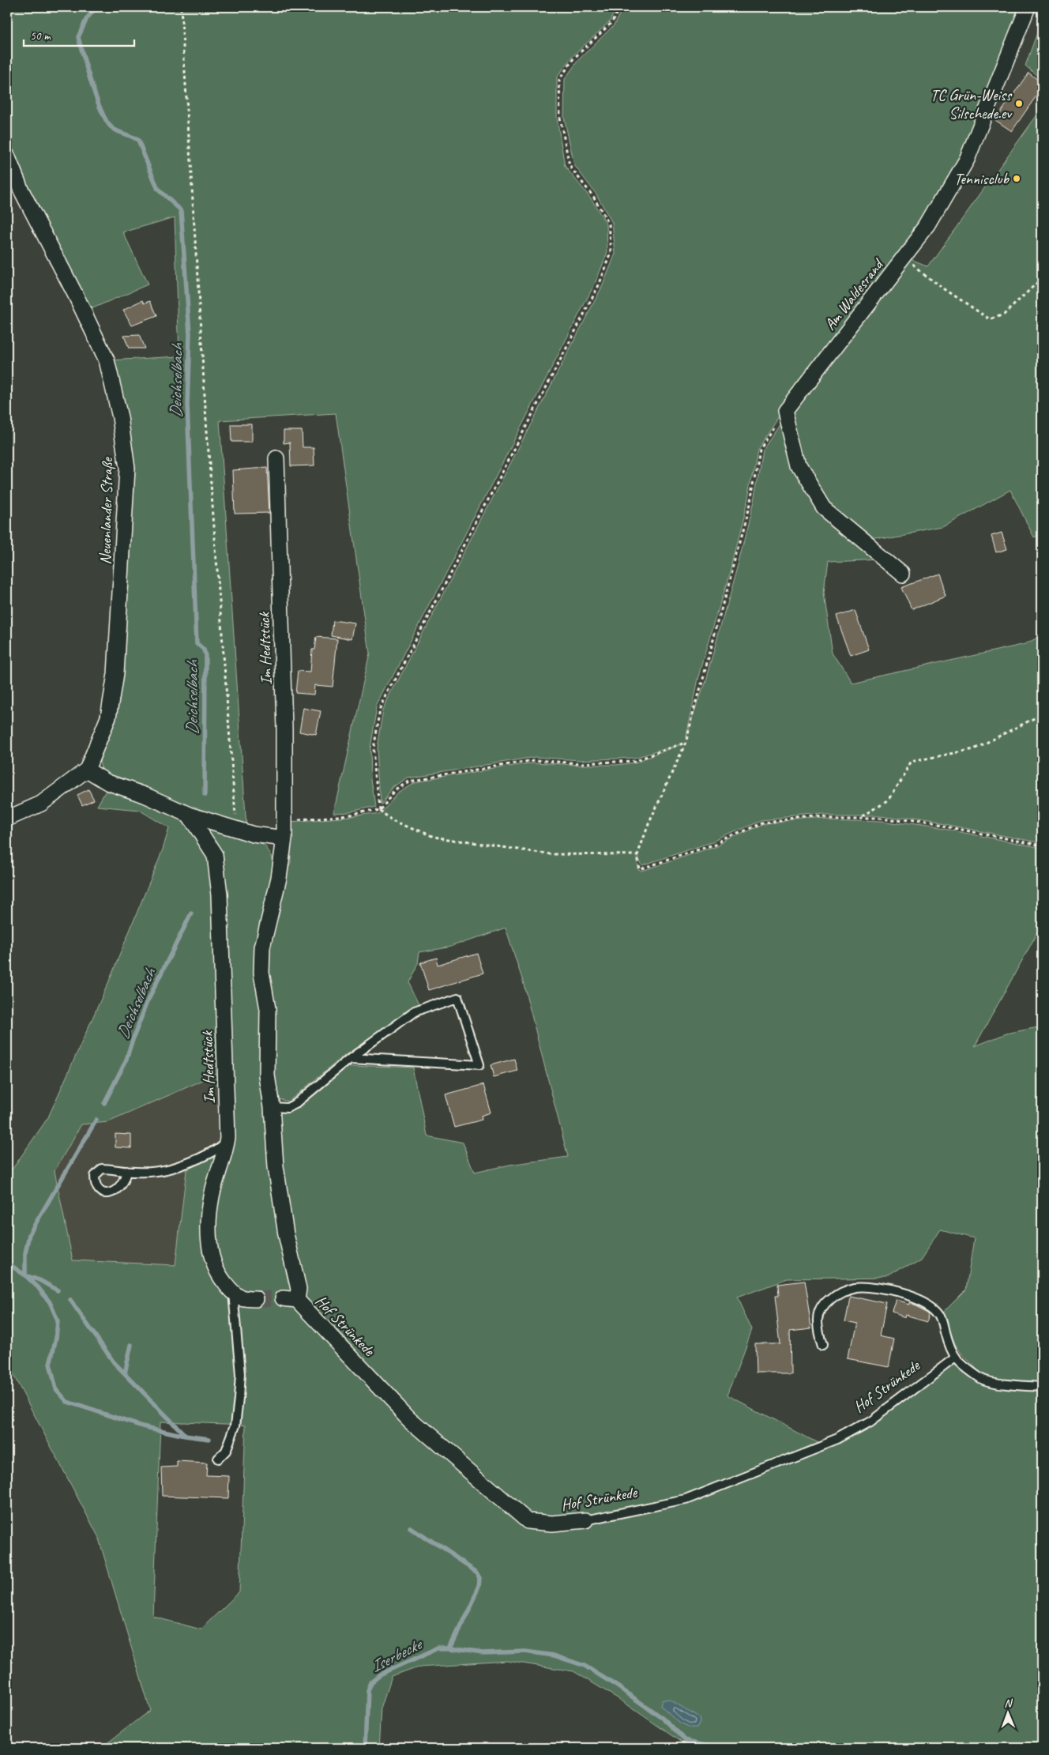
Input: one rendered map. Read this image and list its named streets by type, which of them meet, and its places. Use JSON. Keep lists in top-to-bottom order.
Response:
{
  "streets": {
    "street": [
      "Am Waldesrand",
      "Neuenlander Straße",
      "Im Hedtstück",
      "Hof Strünkede"
    ]
  },
  "crossings": [
    ["Im Hedtstück", "Hof Strünkede"]
  ],
  "water": ["Deichselbach", "Iserbecke"],
  "places": ["TC Grün-Weiss Silschede.ev", "Tennisclub"],
  "scale_bar": "50 m",
  "north": "top"
}
